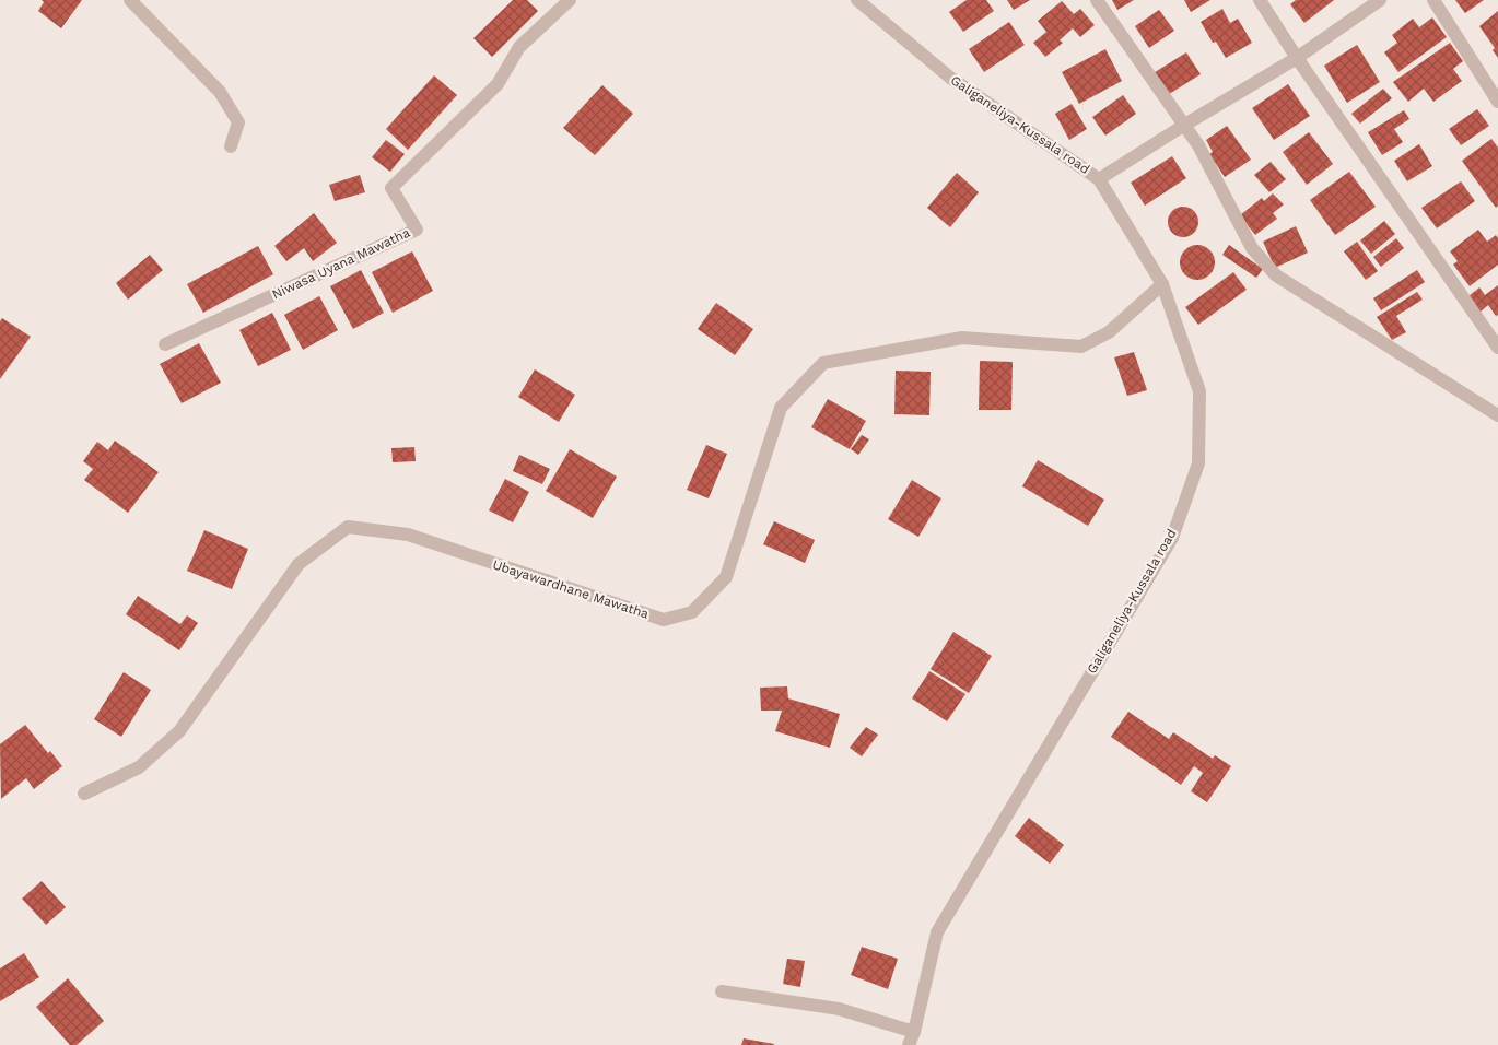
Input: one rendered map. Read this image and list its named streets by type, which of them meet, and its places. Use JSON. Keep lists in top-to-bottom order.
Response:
{
  "streets": {
    "street": ["Galiganeliya-Kussala road", "Niwasa Uyana Mawatha", "Ubayawardhane Mawatha"]
  },
  "crossings": [
    ["Galiganeliya-Kussala road", "Ubayawardhane Mawatha"]
  ]
}
